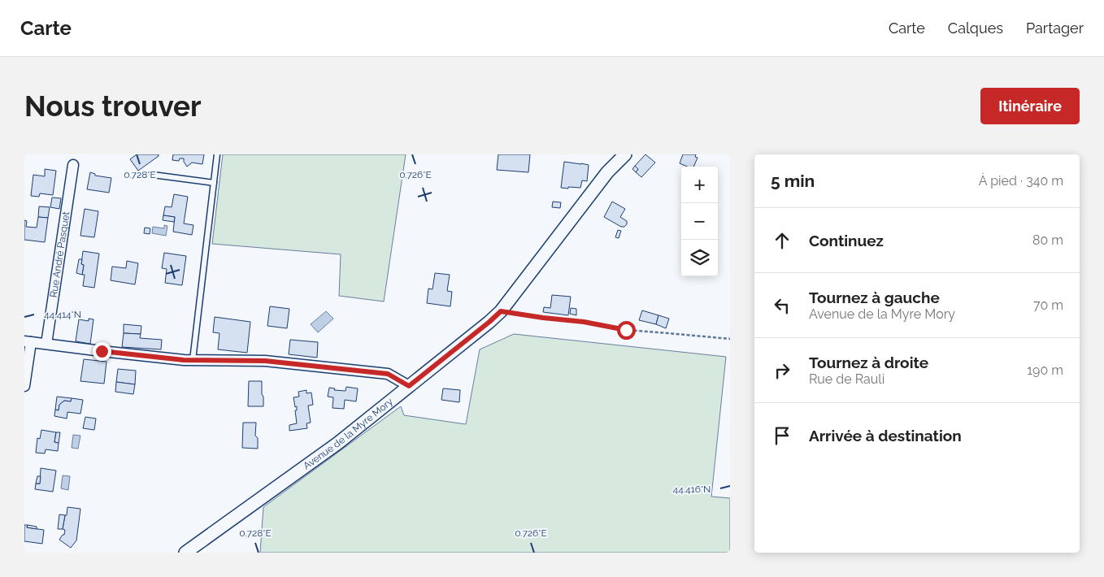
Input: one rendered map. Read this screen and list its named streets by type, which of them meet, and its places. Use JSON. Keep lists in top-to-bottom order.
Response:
{
  "streets": {
    "street": ["Rue André Pasquet", "Avenue de la Myre Mory"]
  },
  "page": {
    "header": "Carte",
    "nav": ["Carte", "Calques", "Partager"],
    "buttons": "Itinéraire",
    "title": "Nous trouver",
    "heading": ["5 min", "À pied · 340 m"],
    "map_buttons": ["+", "−"],
    "list": [
      ["Continuez", "80 m"],
      ["Tournez à gauche", "Avenue de la Myre Mory", "70 m"],
      ["Tournez à droite", "Rue de Rauli", "190 m"],
      "Arrivée à destination"
    ]
  },
  "coordinates": [
    "0.728°E",
    "0.726°E",
    "44.414°N",
    "44.416°N"
  ]
}
